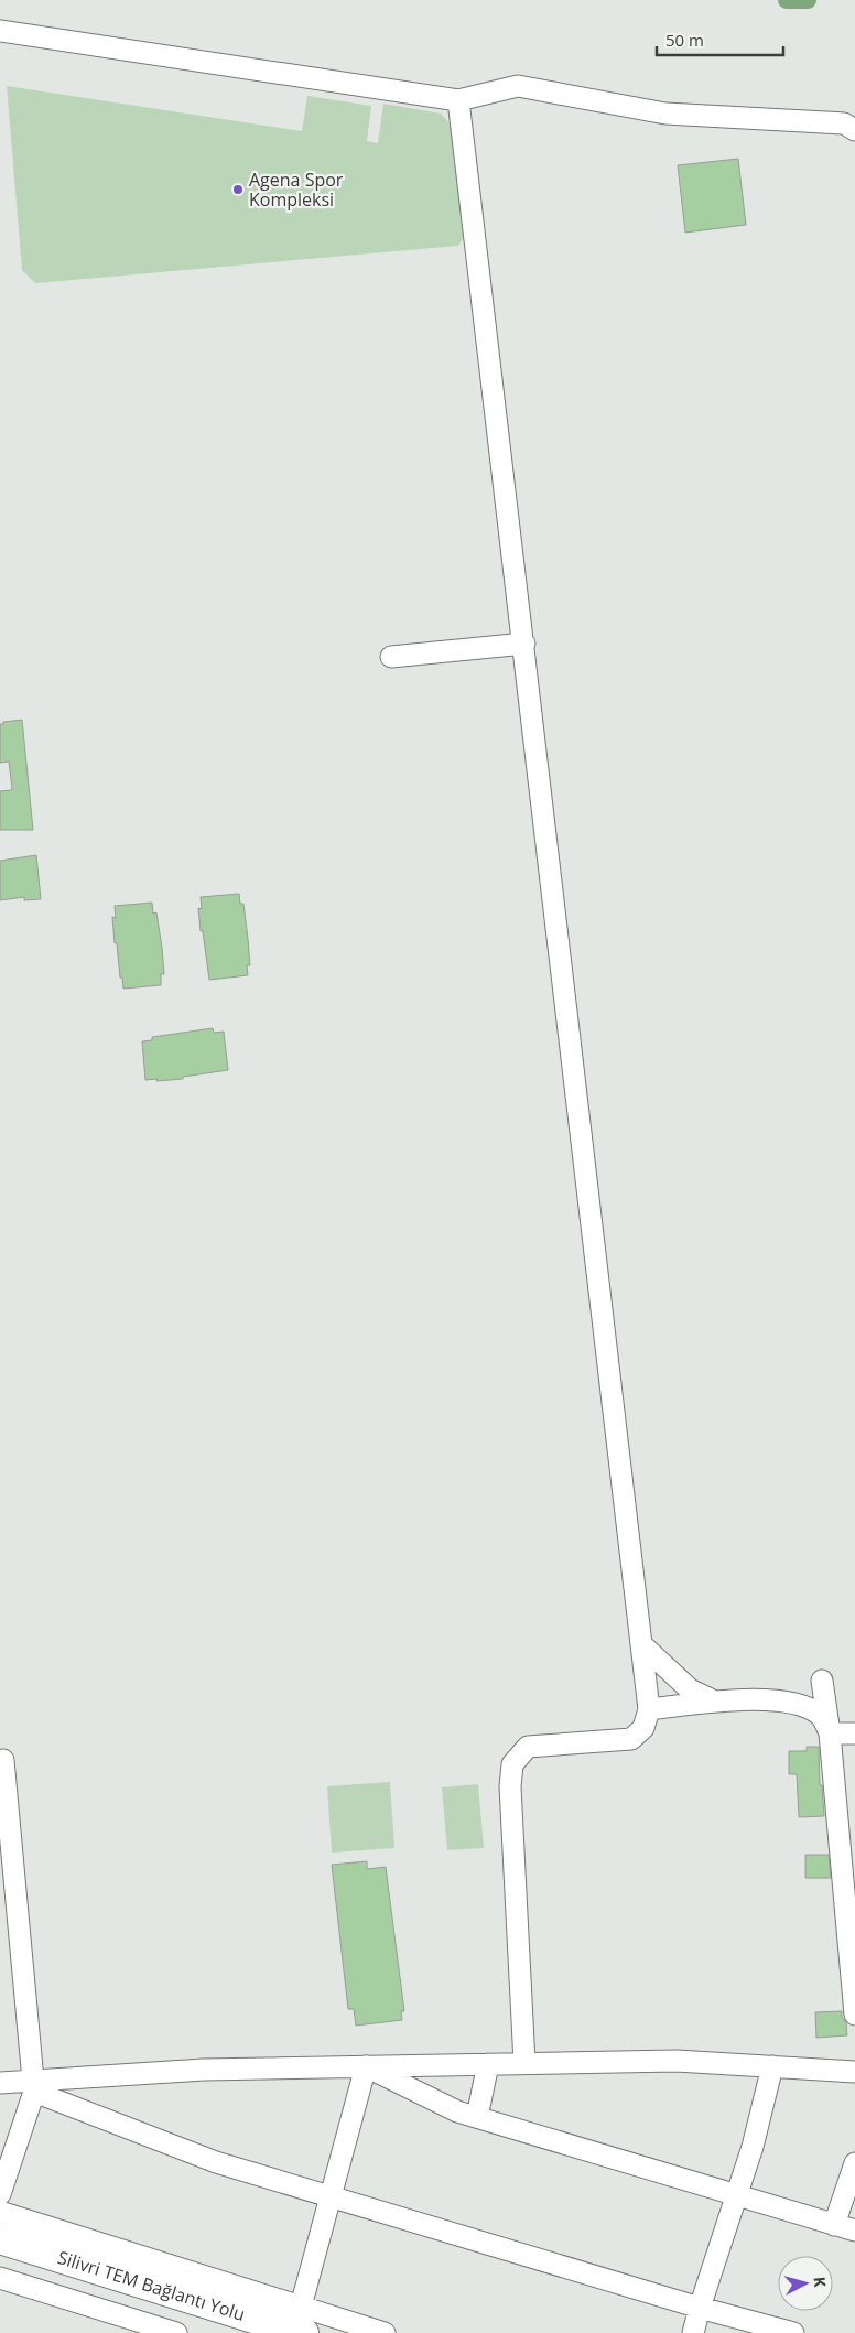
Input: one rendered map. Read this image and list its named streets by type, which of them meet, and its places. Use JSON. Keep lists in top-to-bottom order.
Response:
{
  "streets": {
    "highway": ["Silivri TEM Bağlantı Yolu"]
  },
  "places": ["Agena Spor Kompleksi"],
  "scale_bar": "50 m",
  "north": "right"
}
